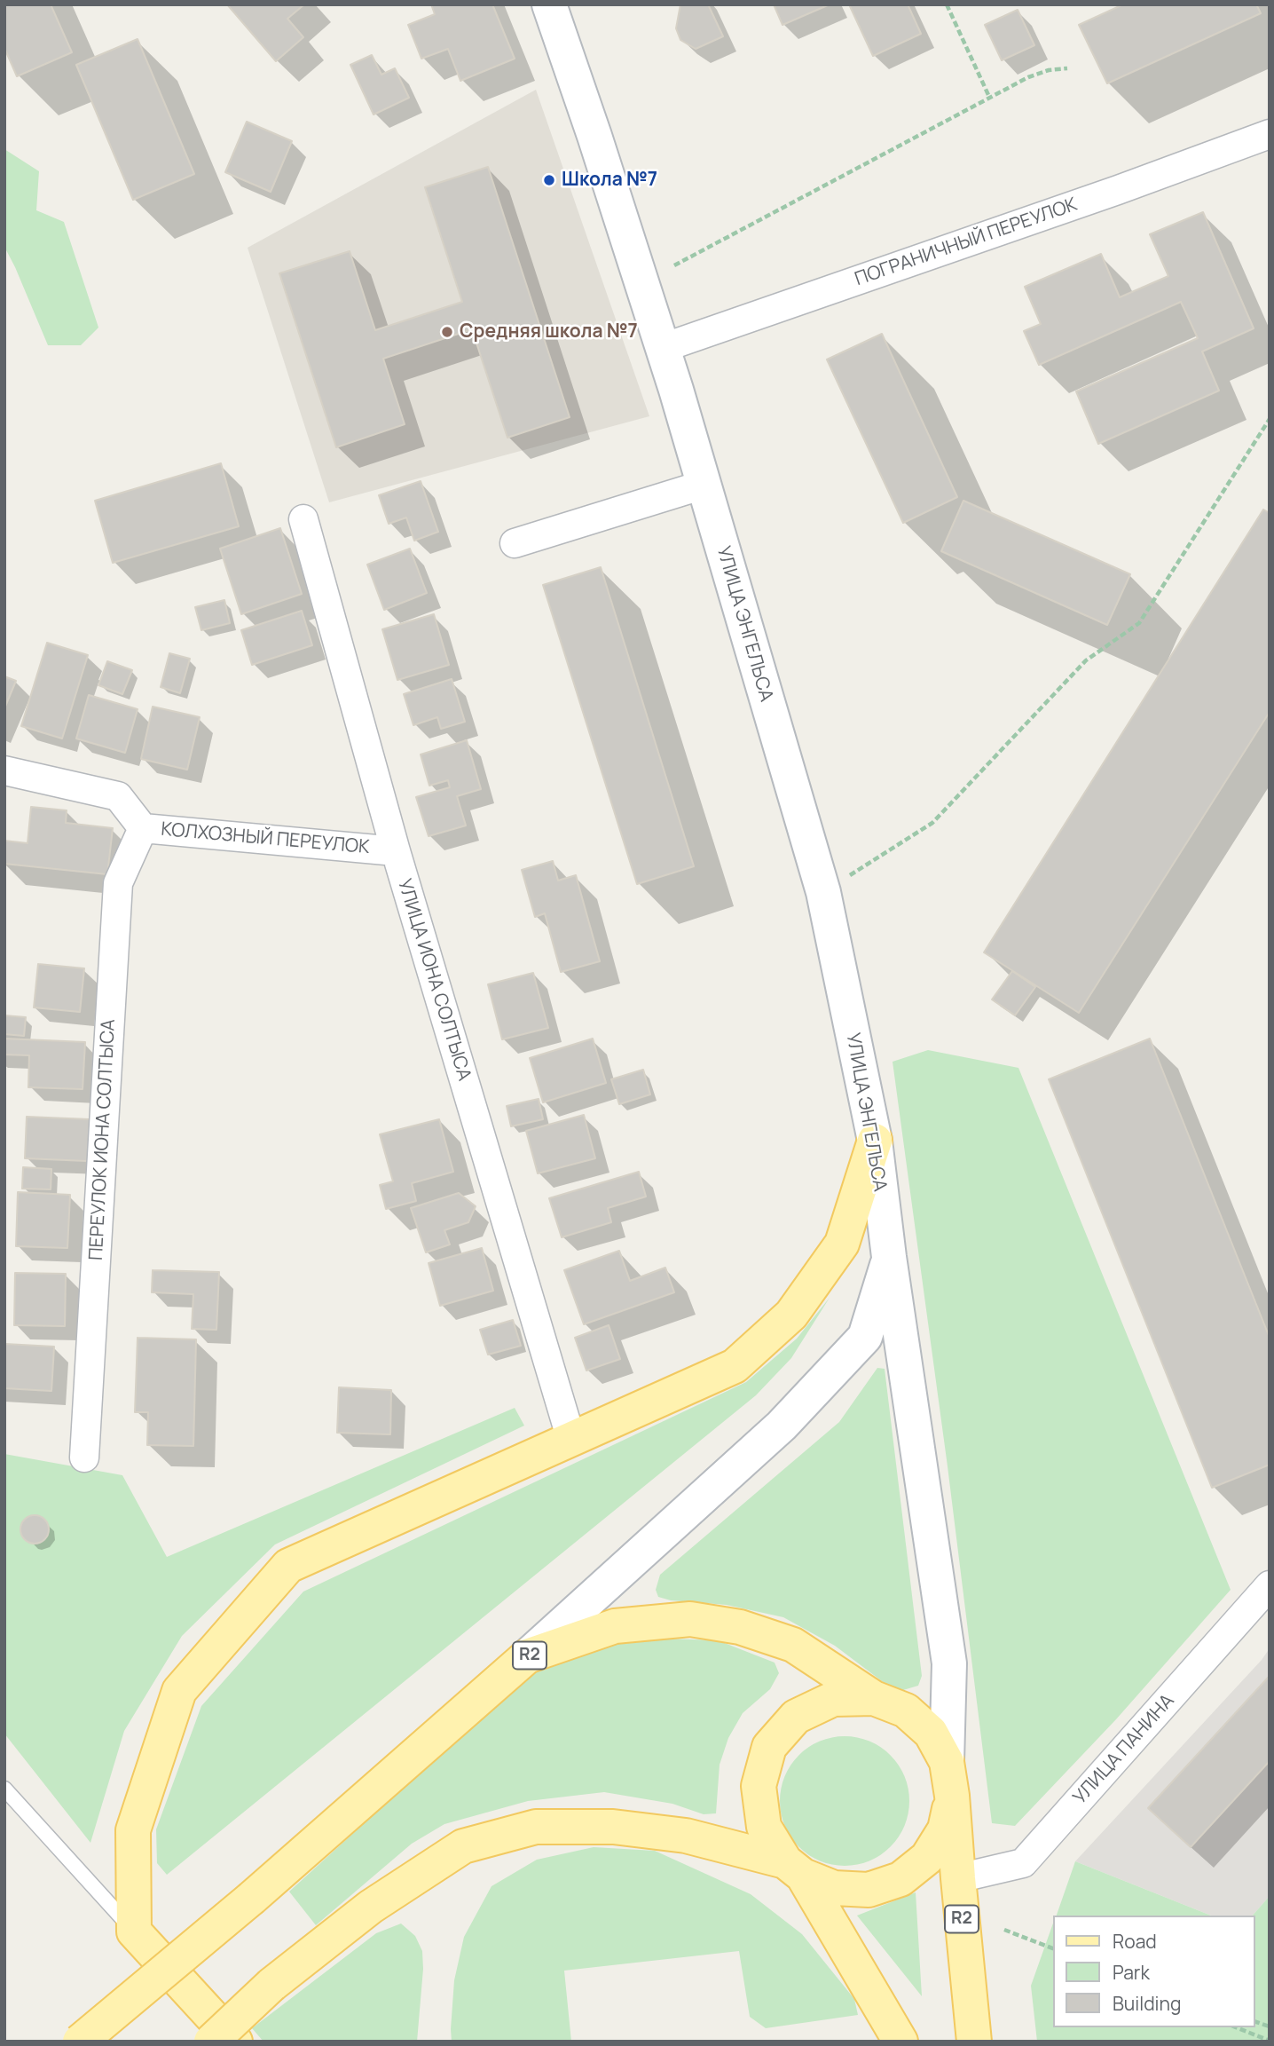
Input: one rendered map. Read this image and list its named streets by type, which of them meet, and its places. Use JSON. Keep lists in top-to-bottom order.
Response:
{
  "streets": {
    "main road": ["R2"],
    "street": [
      "ПОГРАНИЧНЫЙ ПЕРЕУЛОК",
      "УЛИЦА ЭНГЕЛЬСА",
      "КОЛХОЗНЫЙ ПЕРЕУЛОК",
      "УЛИЦА ИОНА СОЛТЫСА",
      "ПЕРЕУЛОК ИОНА СОЛТЫСА",
      "УЛИЦА ПАНИНА"
    ]
  },
  "crossings": [
    ["ПОГРАНИЧНЫЙ ПЕРЕУЛОК", "УЛИЦА ЭНГЕЛЬСА"],
    ["УЛИЦА ЭНГЕЛЬСА", "R2"],
    ["КОЛХОЗНЫЙ ПЕРЕУЛОК", "УЛИЦА ИОНА СОЛТЫСА"],
    ["КОЛХОЗНЫЙ ПЕРЕУЛОК", "ПЕРЕУЛОК ИОНА СОЛТЫСА"],
    ["R2", "УЛИЦА ПАНИНА"]
  ],
  "places": ["Школа №7", "Средняя школа №7"],
  "legend": ["Road", "Park", "Building"]
}
